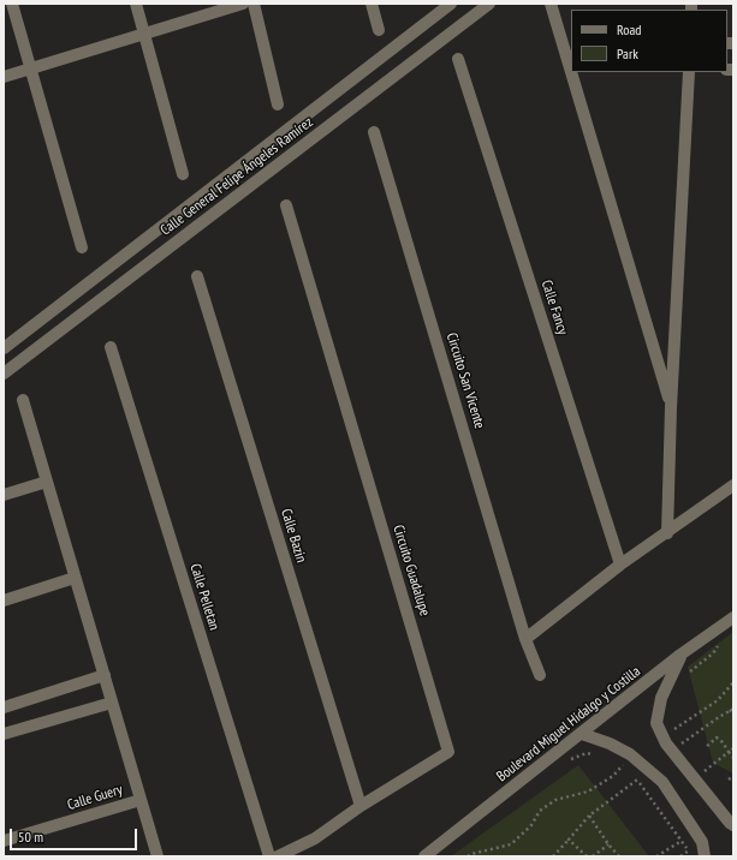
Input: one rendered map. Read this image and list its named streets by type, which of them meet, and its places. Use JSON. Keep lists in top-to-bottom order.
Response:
{
  "streets": {
    "street": [
      "Calle General Felipe Ángeles Ramírez",
      "Calle Fancy",
      "Circuito San Vicente",
      "Calle Bazin",
      "Circuito Guadalupe",
      "Calle Pelletan",
      "Boulevard Miguel Hidalgo y Costilla",
      "Calle Guery"
    ]
  },
  "crossings": [
    ["Calle Bazin", "Circuito Guadalupe"]
  ],
  "legend": ["Road", "Park"],
  "scale_bar": "50 m"
}
